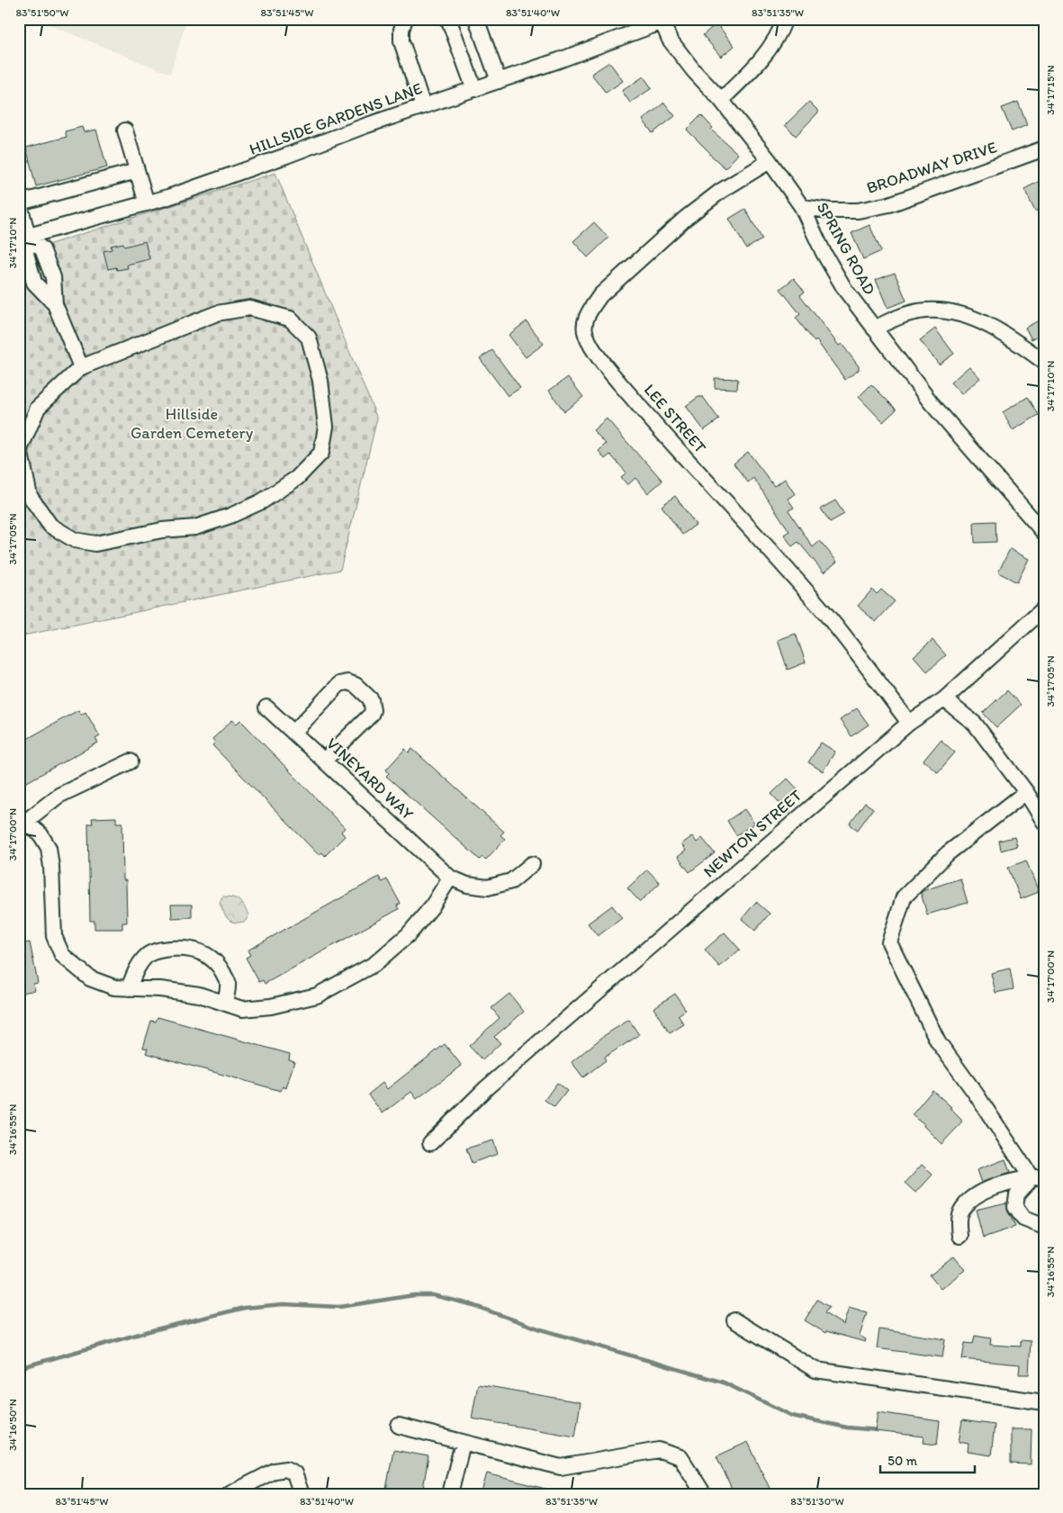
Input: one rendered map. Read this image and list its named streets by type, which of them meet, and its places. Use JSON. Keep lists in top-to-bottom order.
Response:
{
  "streets": {
    "street": [
      "HILLSIDE GARDENS LANE",
      "BROADWAY DRIVE",
      "SPRING ROAD",
      "LEE STREET",
      "VINEYARD WAY",
      "NEWTON STREET"
    ]
  },
  "crossings": [
    ["HILLSIDE GARDENS LANE", "SPRING ROAD"],
    ["BROADWAY DRIVE", "SPRING ROAD"],
    ["SPRING ROAD", "LEE STREET"],
    ["LEE STREET", "NEWTON STREET"]
  ],
  "parks": ["Hillside Garden Cemetery"],
  "scale_bar": "50 m",
  "coordinates": [
    "83°51'50\"W",
    "83°51'45\"W",
    "83°51'40\"W",
    "83°51'35\"W",
    "34°17'15\"N",
    "34°17'10\"N",
    "34°17'05\"N",
    "34°17'00\"N",
    "34°16'55\"N",
    "34°16'50\"N",
    "83°51'30\"W"
  ]
}
